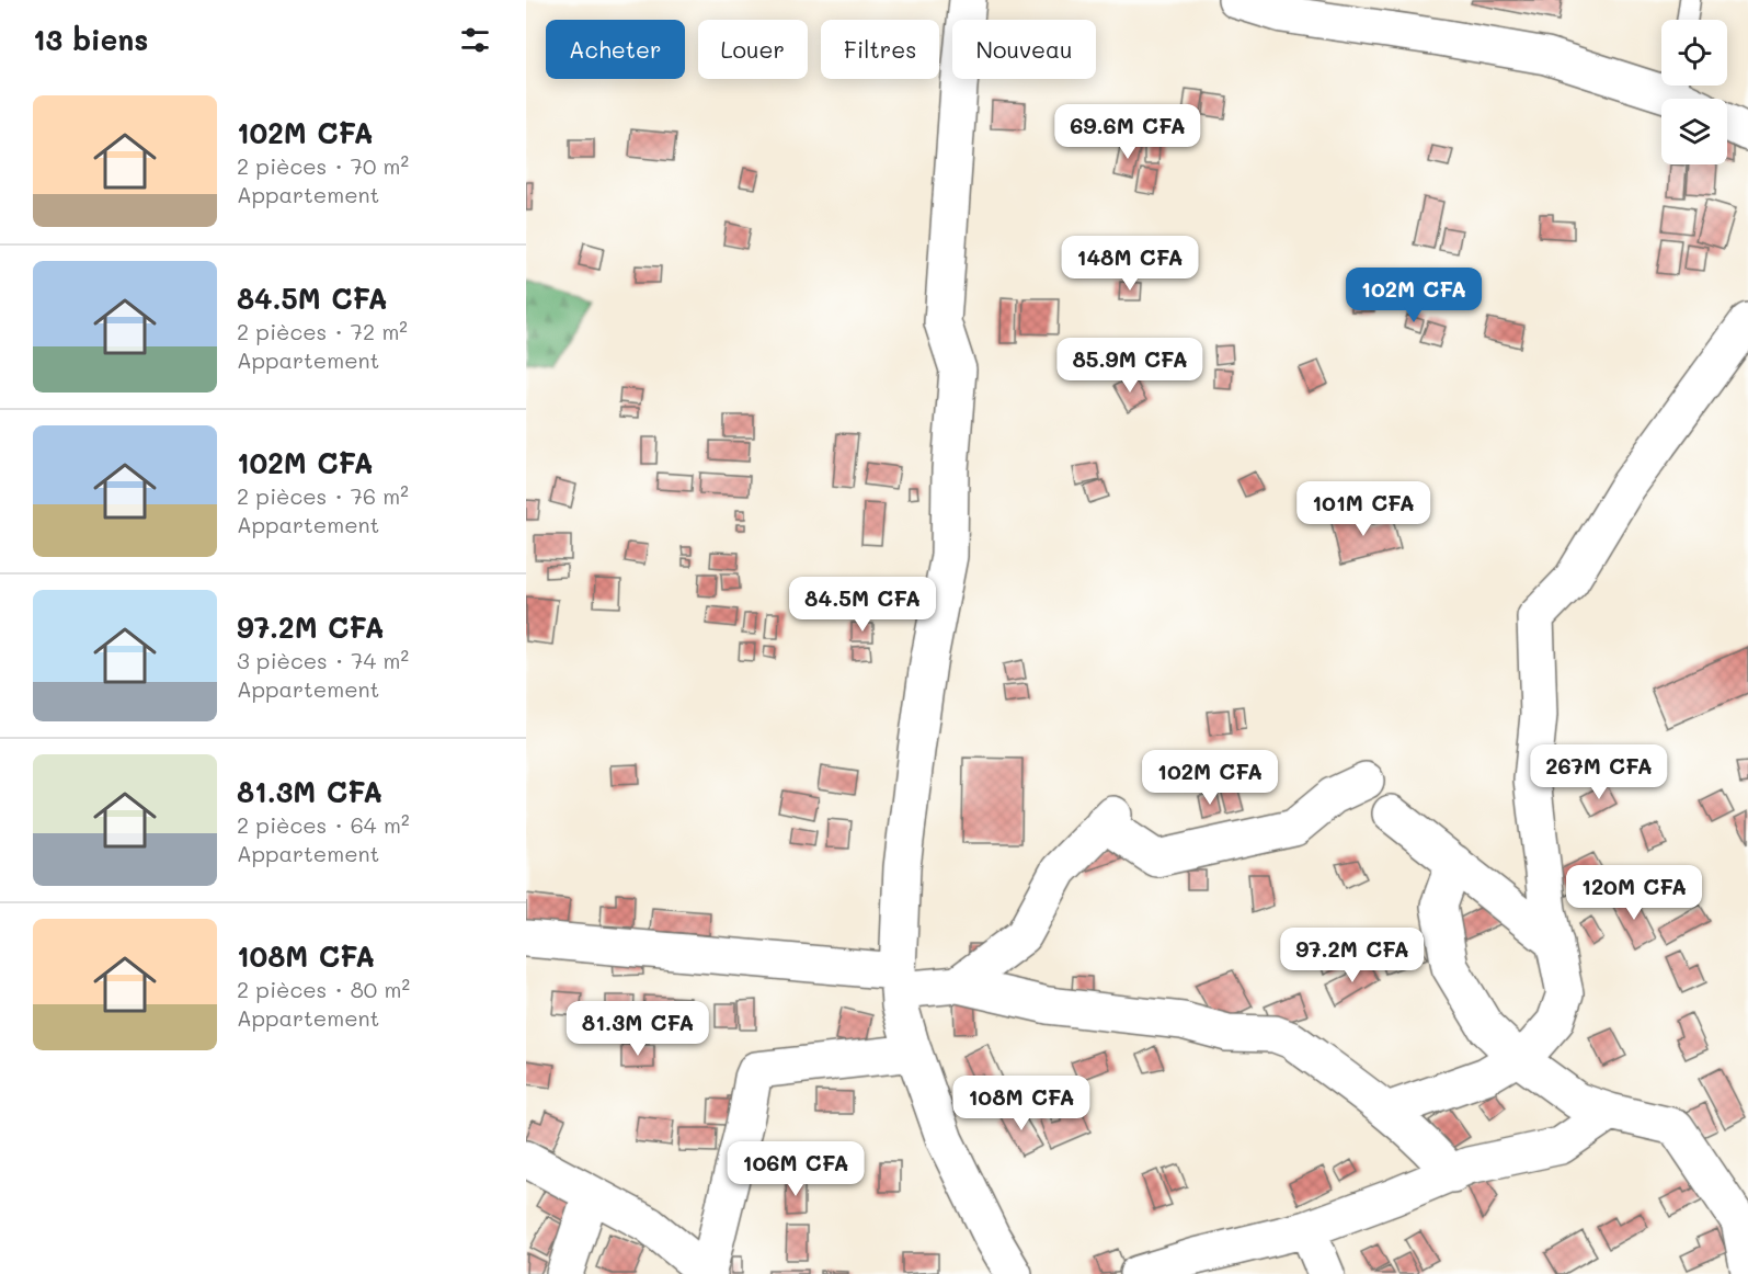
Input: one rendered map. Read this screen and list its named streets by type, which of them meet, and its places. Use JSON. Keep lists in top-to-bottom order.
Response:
{
  "page": {
    "heading": "13 biens",
    "chip": [
      "Acheter",
      "Louer",
      "Filtres",
      "Nouveau"
    ],
    "list": [
      {
        "name": "102M CFA",
        "note": "2 pièces · 70 m² · Appartement"
      },
      {
        "name": "84.5M CFA",
        "note": "2 pièces · 72 m² · Appartement"
      },
      {
        "name": "102M CFA",
        "note": "2 pièces · 76 m² · Appartement"
      },
      {
        "name": "97.2M CFA",
        "note": "3 pièces · 74 m² · Appartement"
      },
      {
        "name": "81.3M CFA",
        "note": "2 pièces · 64 m² · Appartement"
      },
      {
        "name": "108M CFA",
        "note": "2 pièces · 80 m² · Appartement"
      }
    ],
    "price": [
      "69.6M CFA",
      "148M CFA",
      "102M CFA",
      "85.9M CFA",
      "101M CFA",
      "84.5M CFA",
      "267M CFA",
      "102M CFA",
      "120M CFA",
      "97.2M CFA",
      "81.3M CFA",
      "108M CFA",
      "106M CFA"
    ]
  }
}
